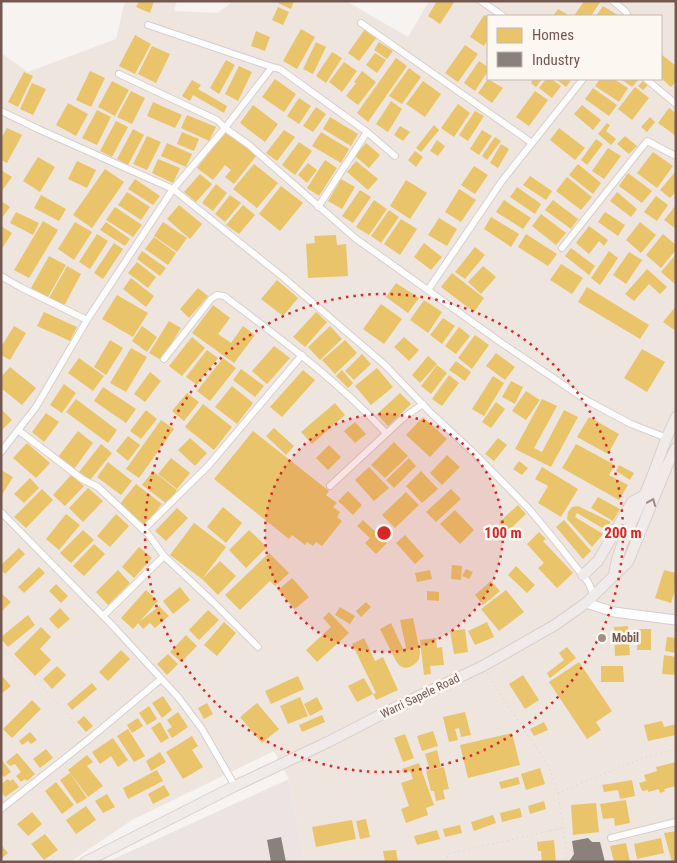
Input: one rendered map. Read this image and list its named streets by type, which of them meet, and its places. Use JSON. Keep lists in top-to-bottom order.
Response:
{
  "streets": {
    "highway": ["Warri Sapele Road"]
  },
  "places": ["Mobil"],
  "legend": ["Homes", "Industry"],
  "rings": ["100 m", "200 m"]
}
